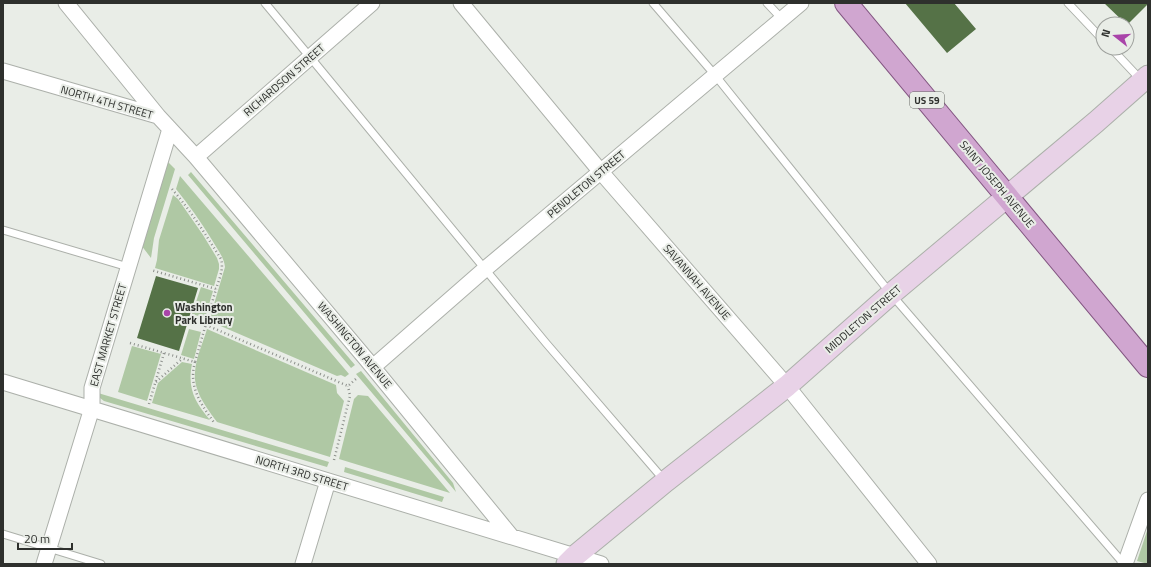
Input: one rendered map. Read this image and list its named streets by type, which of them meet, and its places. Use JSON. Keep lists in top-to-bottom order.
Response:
{
  "streets": {
    "main road": ["US 59", "SAINT JOSEPH AVENUE"],
    "street": [
      "RICHARDSON STREET",
      "NORTH 4TH STREET",
      "PENDLETON STREET",
      "SAVANNAH AVENUE",
      "MIDDLETON STREET",
      "EAST MARKET STREET",
      "WASHINGTON AVENUE",
      "NORTH 3RD STREET"
    ]
  },
  "crossings": [
    ["RICHARDSON STREET", "NORTH 4TH STREET"],
    ["RICHARDSON STREET", "WASHINGTON AVENUE"],
    ["NORTH 4TH STREET", "EAST MARKET STREET"],
    ["NORTH 4TH STREET", "WASHINGTON AVENUE"],
    ["PENDLETON STREET", "SAVANNAH AVENUE"],
    ["PENDLETON STREET", "WASHINGTON AVENUE"],
    ["SAINT JOSEPH AVENUE", "MIDDLETON STREET"],
    ["SAVANNAH AVENUE", "MIDDLETON STREET"],
    ["MIDDLETON STREET", "NORTH 3RD STREET"],
    ["EAST MARKET STREET", "NORTH 3RD STREET"],
    ["WASHINGTON AVENUE", "NORTH 3RD STREET"]
  ],
  "places": ["Washington Park Library"],
  "scale_bar": "20 m",
  "north": "left"
}
